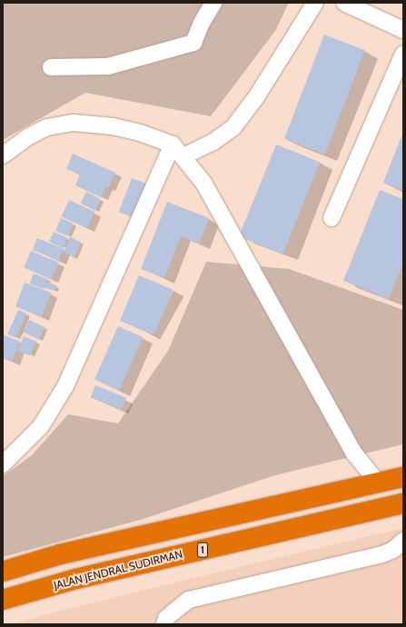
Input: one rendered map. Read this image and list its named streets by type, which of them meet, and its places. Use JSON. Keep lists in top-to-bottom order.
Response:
{
  "streets": {
    "highway": ["1", "JALAN JENDRAL SUDIRMAN"]
  }
}
